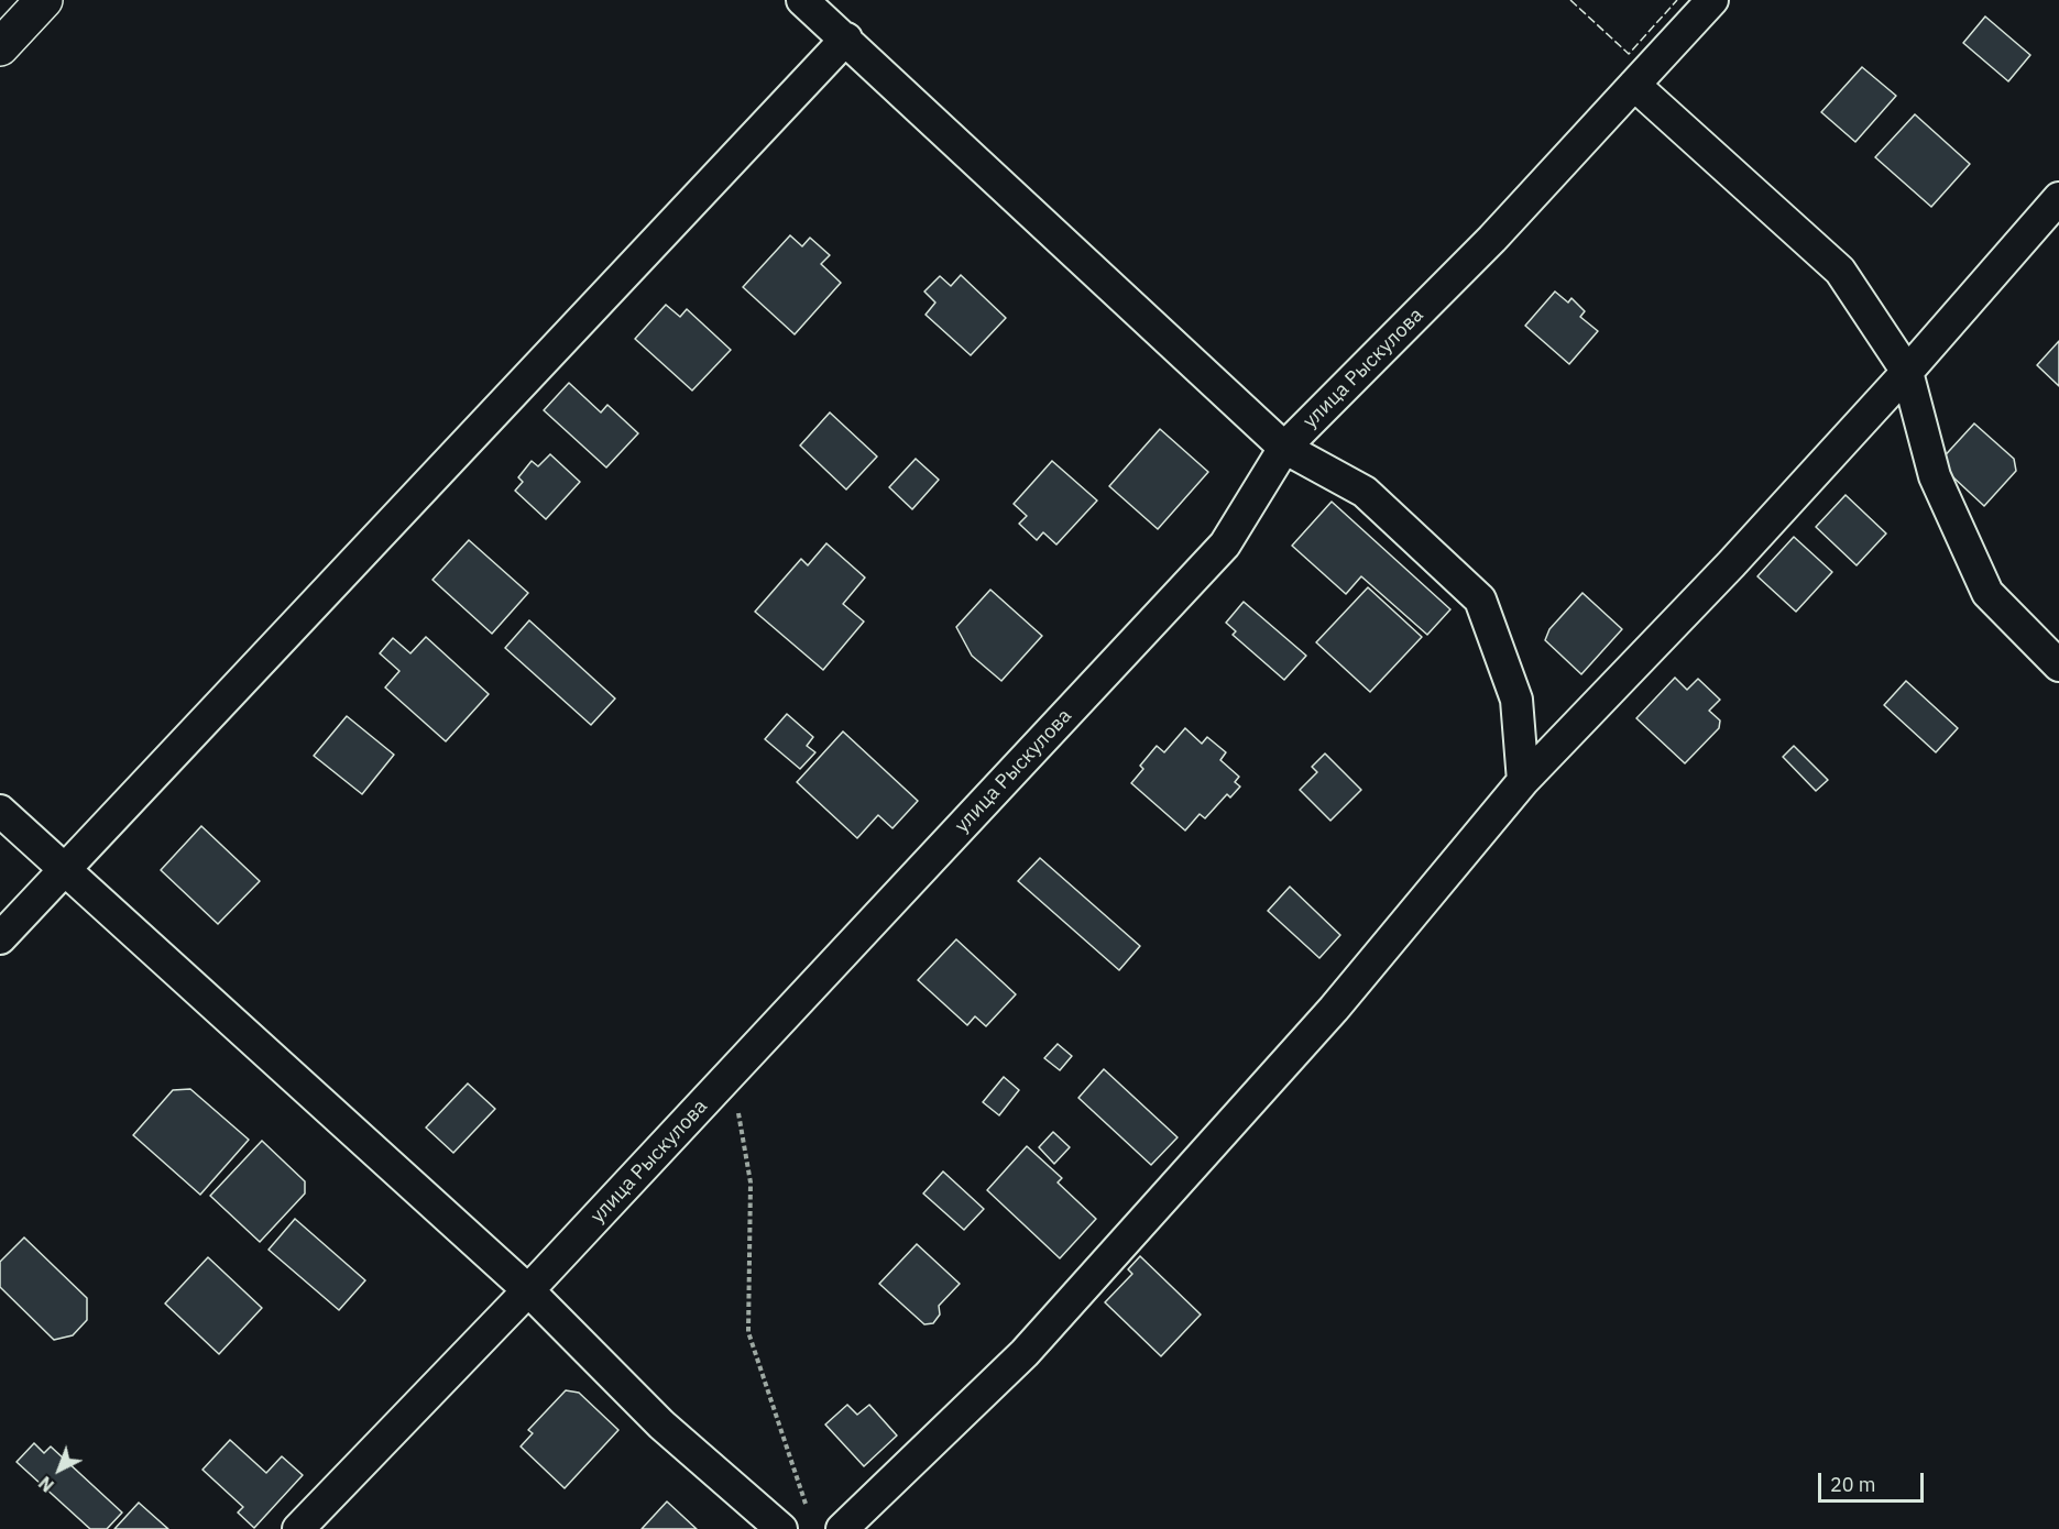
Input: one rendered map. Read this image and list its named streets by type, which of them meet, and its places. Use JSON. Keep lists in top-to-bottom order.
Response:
{
  "streets": {
    "street": ["улица Рыскулова"]
  },
  "scale_bar": "20 m",
  "north": "bottom left"
}
